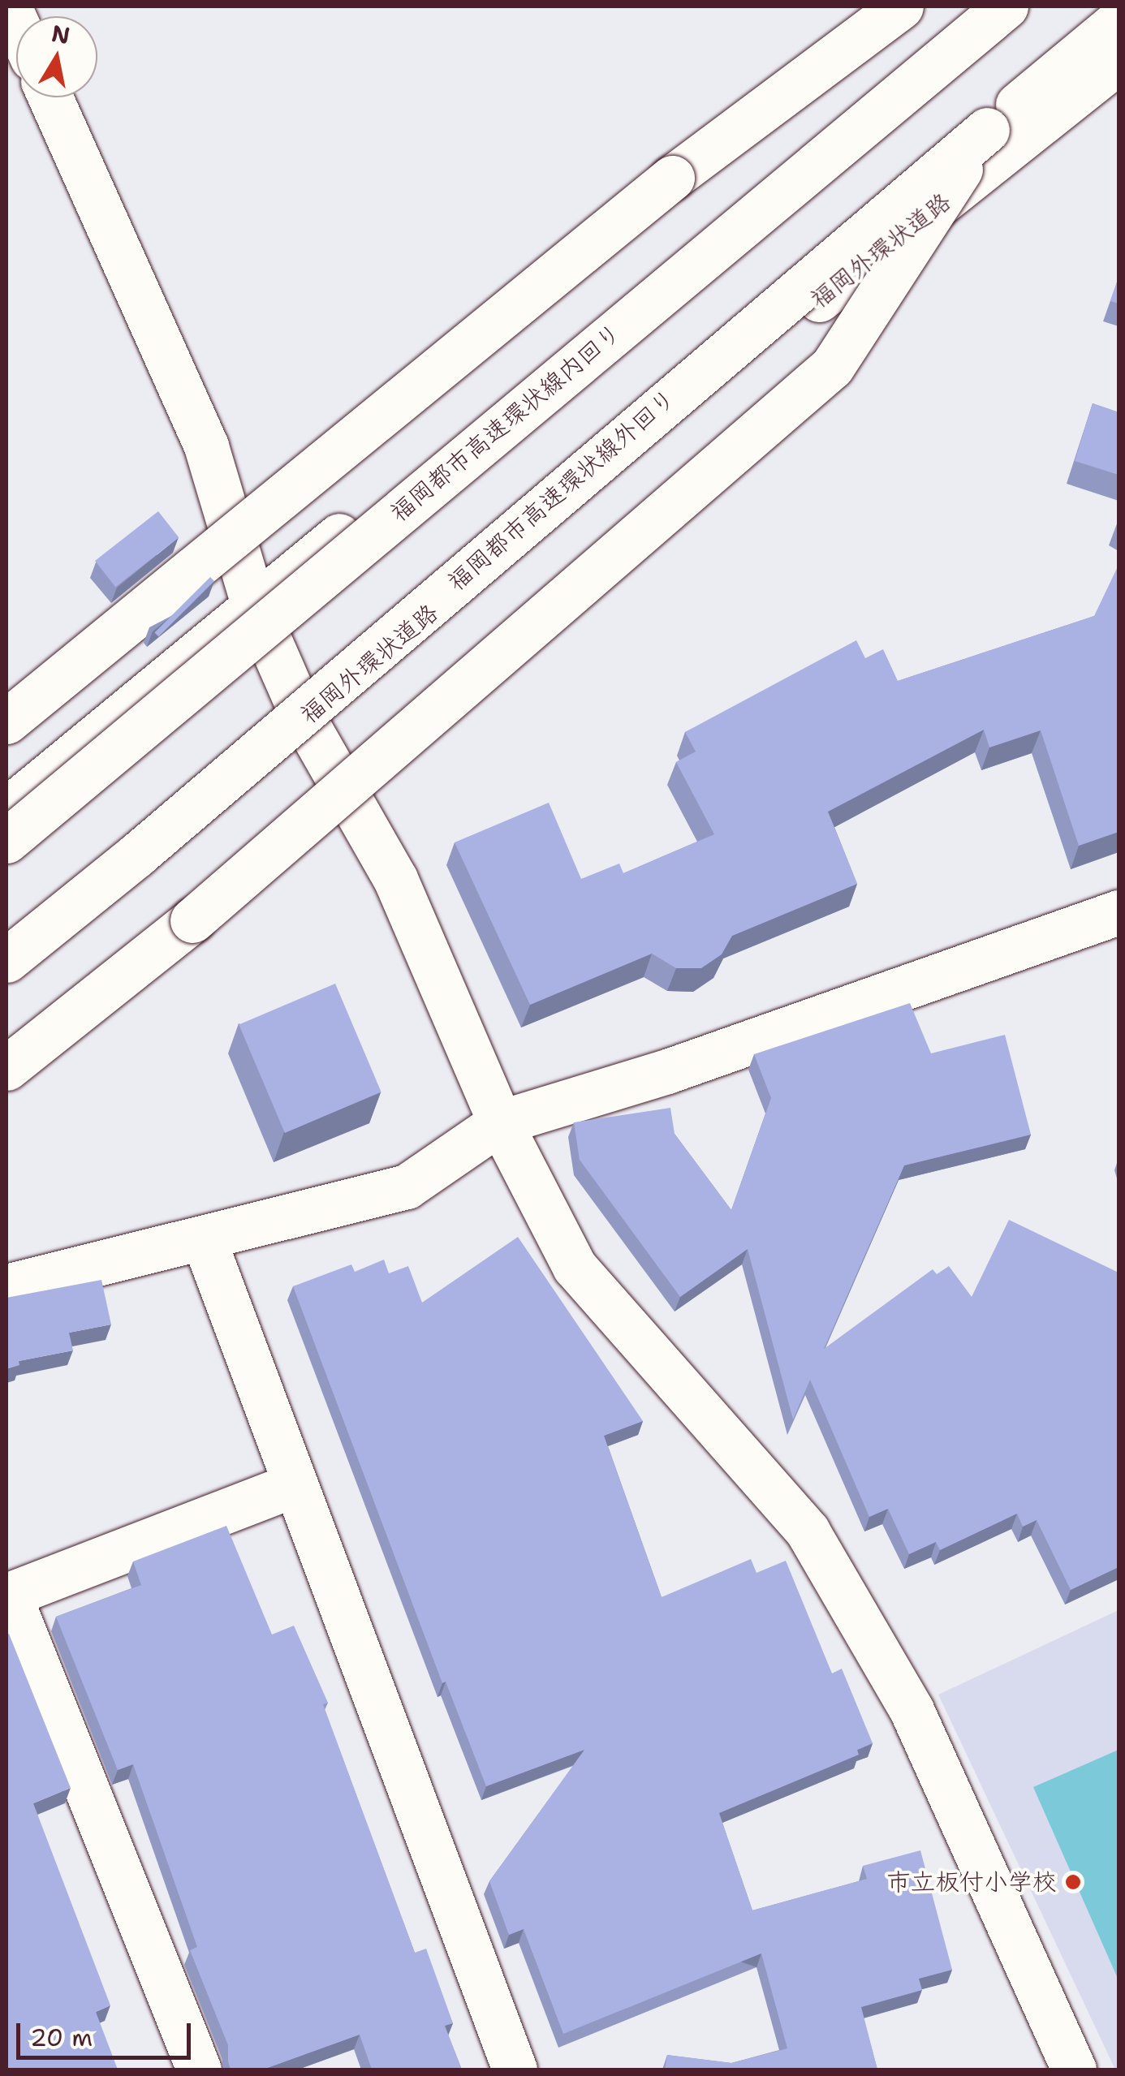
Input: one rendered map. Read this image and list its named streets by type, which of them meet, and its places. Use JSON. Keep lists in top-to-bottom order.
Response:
{
  "streets": {
    "main road": ["福岡外環状道路", "福岡都市高速環状線内回り", "福岡都市高速環状線外回り"]
  },
  "places": ["市立板付小学校"],
  "scale_bar": "20 m",
  "north": "top"
}
